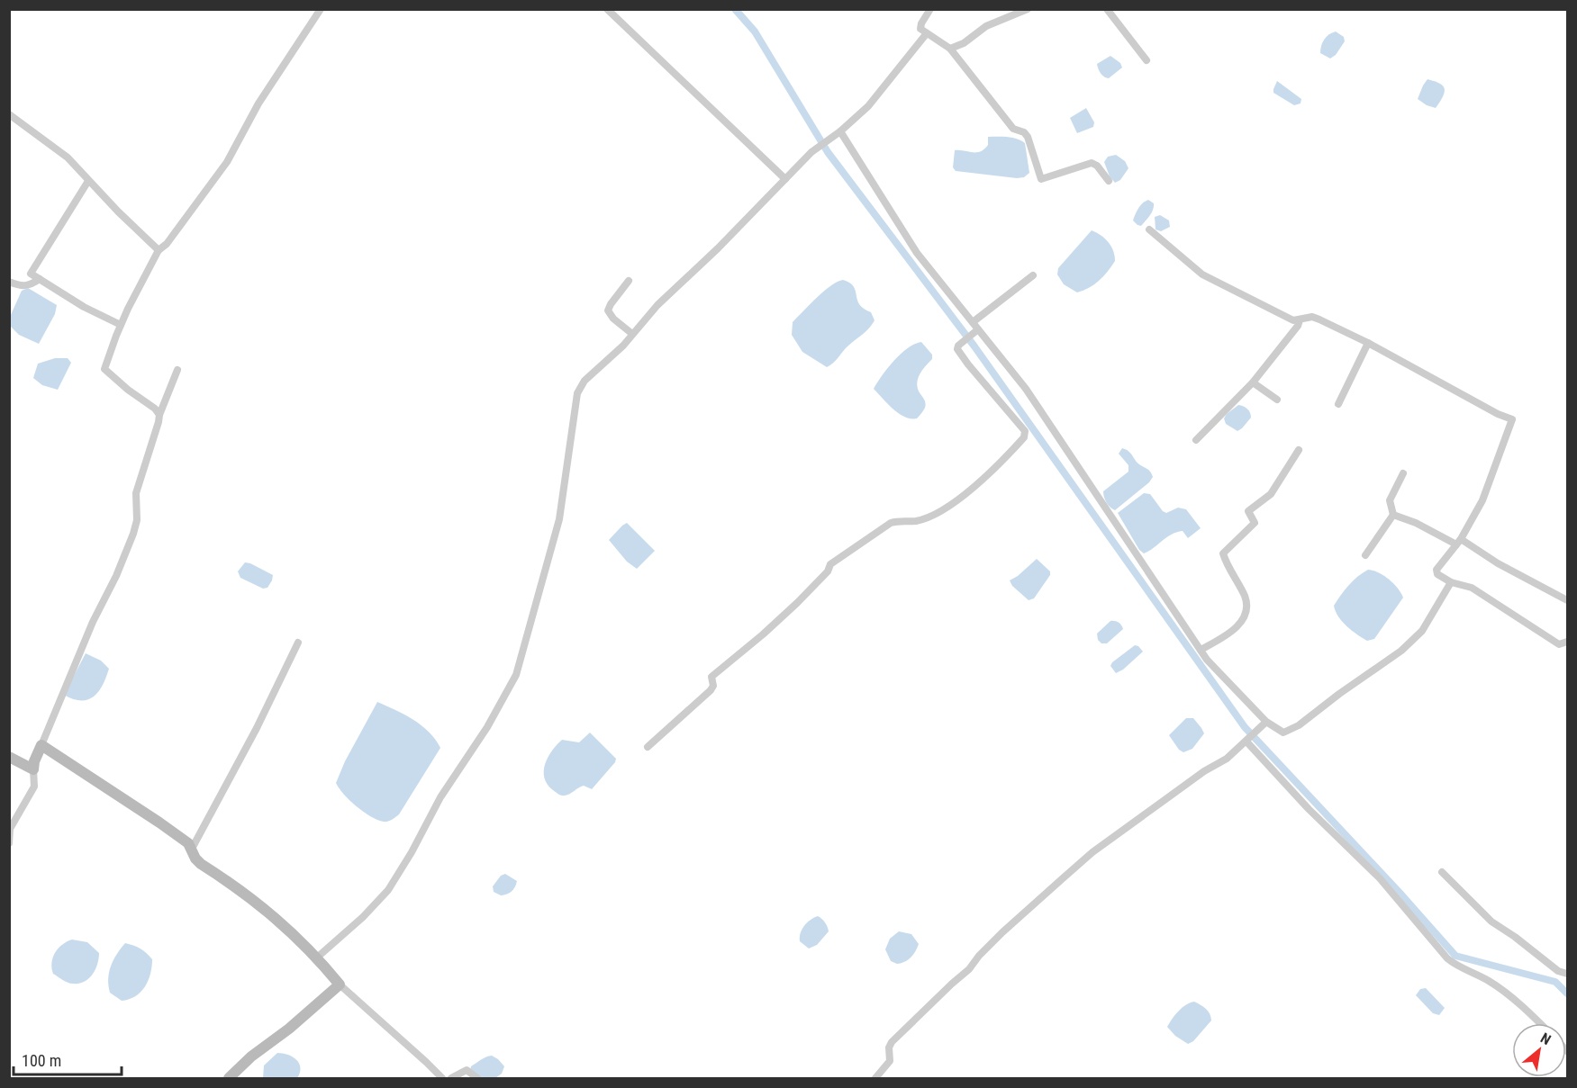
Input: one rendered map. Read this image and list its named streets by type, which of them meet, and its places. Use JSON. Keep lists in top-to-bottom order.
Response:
{
  "scale_bar": "100 m",
  "north": "top right"
}
